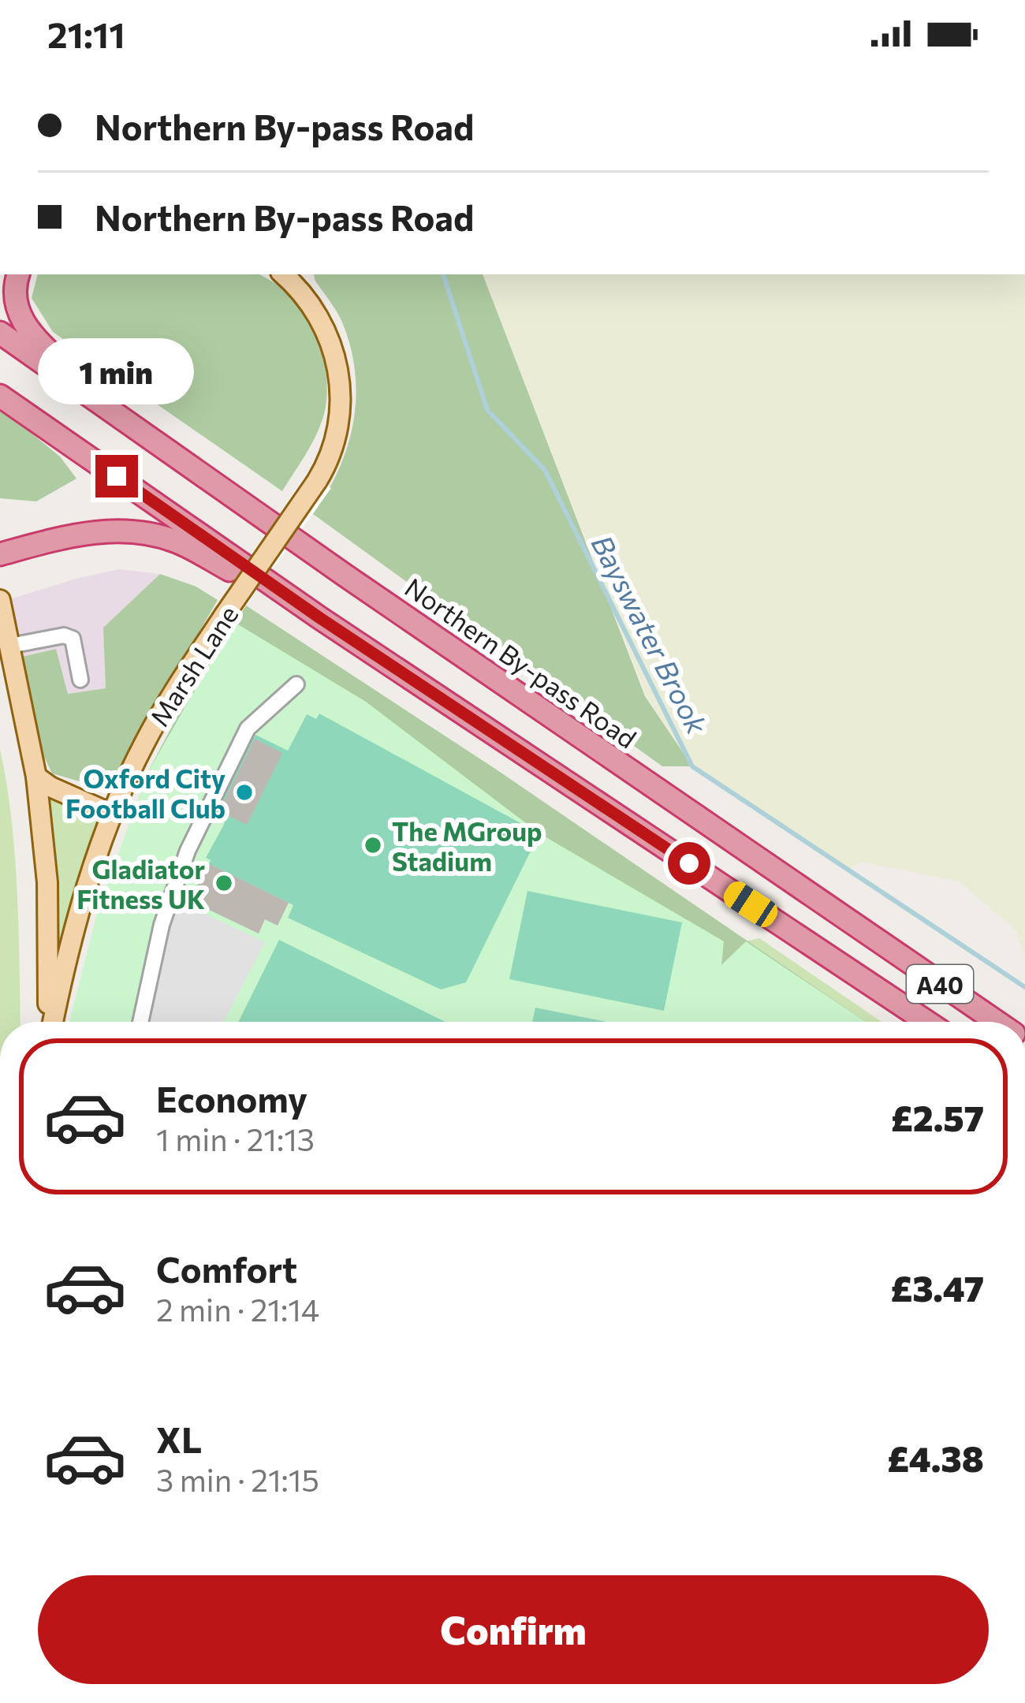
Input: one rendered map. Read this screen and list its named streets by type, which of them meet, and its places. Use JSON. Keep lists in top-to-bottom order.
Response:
{
  "streets": {
    "highway": ["Northern By-pass Road", "A40"],
    "main road": ["Marsh Lane"]
  },
  "water": ["Bayswater Brook"],
  "places": ["Oxford City Football Club", "The MGroup Stadium", "Gladiator Fitness UK"],
  "page": {
    "status": "21:11",
    "banner": ["Northern By-pass Road", "Northern By-pass Road"],
    "bubble": "1 min",
    "list": [
      {
        "name": "Economy",
        "note": "1 min · 21:13",
        "value": "£2.57"
      },
      {
        "name": "Comfort",
        "note": "2 min · 21:14",
        "value": "£3.47"
      },
      {
        "name": "XL",
        "note": "3 min · 21:15",
        "value": "£4.38"
      }
    ],
    "buttons": "Confirm"
  }
}
